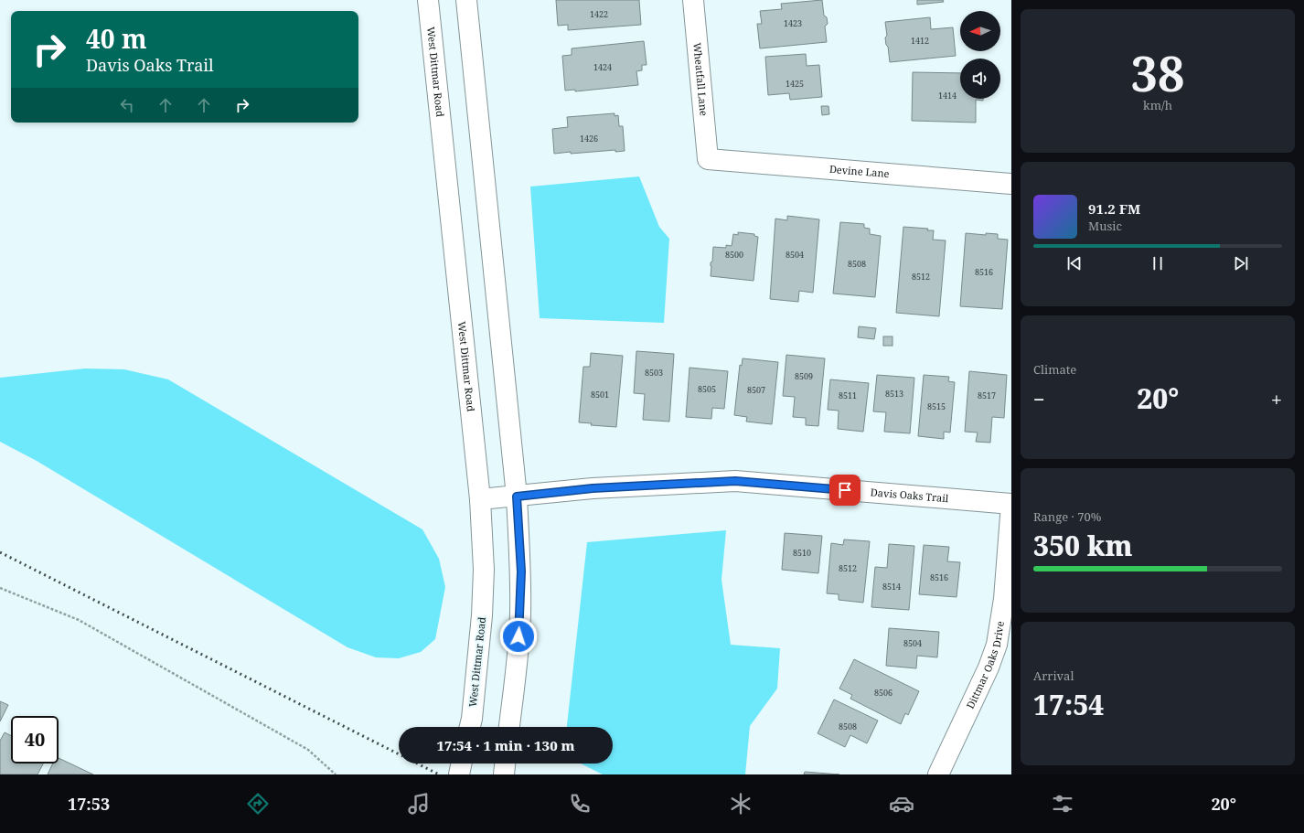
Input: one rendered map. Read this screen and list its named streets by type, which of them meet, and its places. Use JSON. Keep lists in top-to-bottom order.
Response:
{
  "streets": {
    "street": [
      "West Dittmar Road",
      "Wheatfall Lane",
      "Devine Lane",
      "Davis Oaks Trail",
      "Dittmar Oaks Drive"
    ]
  },
  "crossings": [
    ["West Dittmar Road", "Davis Oaks Trail"],
    ["Wheatfall Lane", "Devine Lane"],
    ["Davis Oaks Trail", "Dittmar Oaks Drive"]
  ],
  "house_numbers": [
    "1422",
    "1423",
    "1412",
    "1424",
    "1425",
    "1414",
    "1426",
    "8500",
    "8504",
    "8508",
    "8516",
    "8512",
    "8503",
    "8509",
    "8505",
    "8507",
    "8513",
    "8501",
    "8511",
    "8517",
    "8515",
    "8510",
    "8512",
    "8516",
    "8514",
    "8504",
    "8506",
    "8508"
  ],
  "north": "left",
  "page": {
    "tile": [
      ["38", "km/h"],
      "Climate",
      ["Range · 70%", "350 km"],
      ["Arrival", "17:54"]
    ],
    "turn": ["40 m", "Davis Oaks Trail"],
    "song": ["91.2 FM", "Music"],
    "heat": ["−", "20°", "+"],
    "limit": "40",
    "trip": "17:54 · 1 min · 130 m",
    "tabs": ["17:53", "20°"]
  }
}
